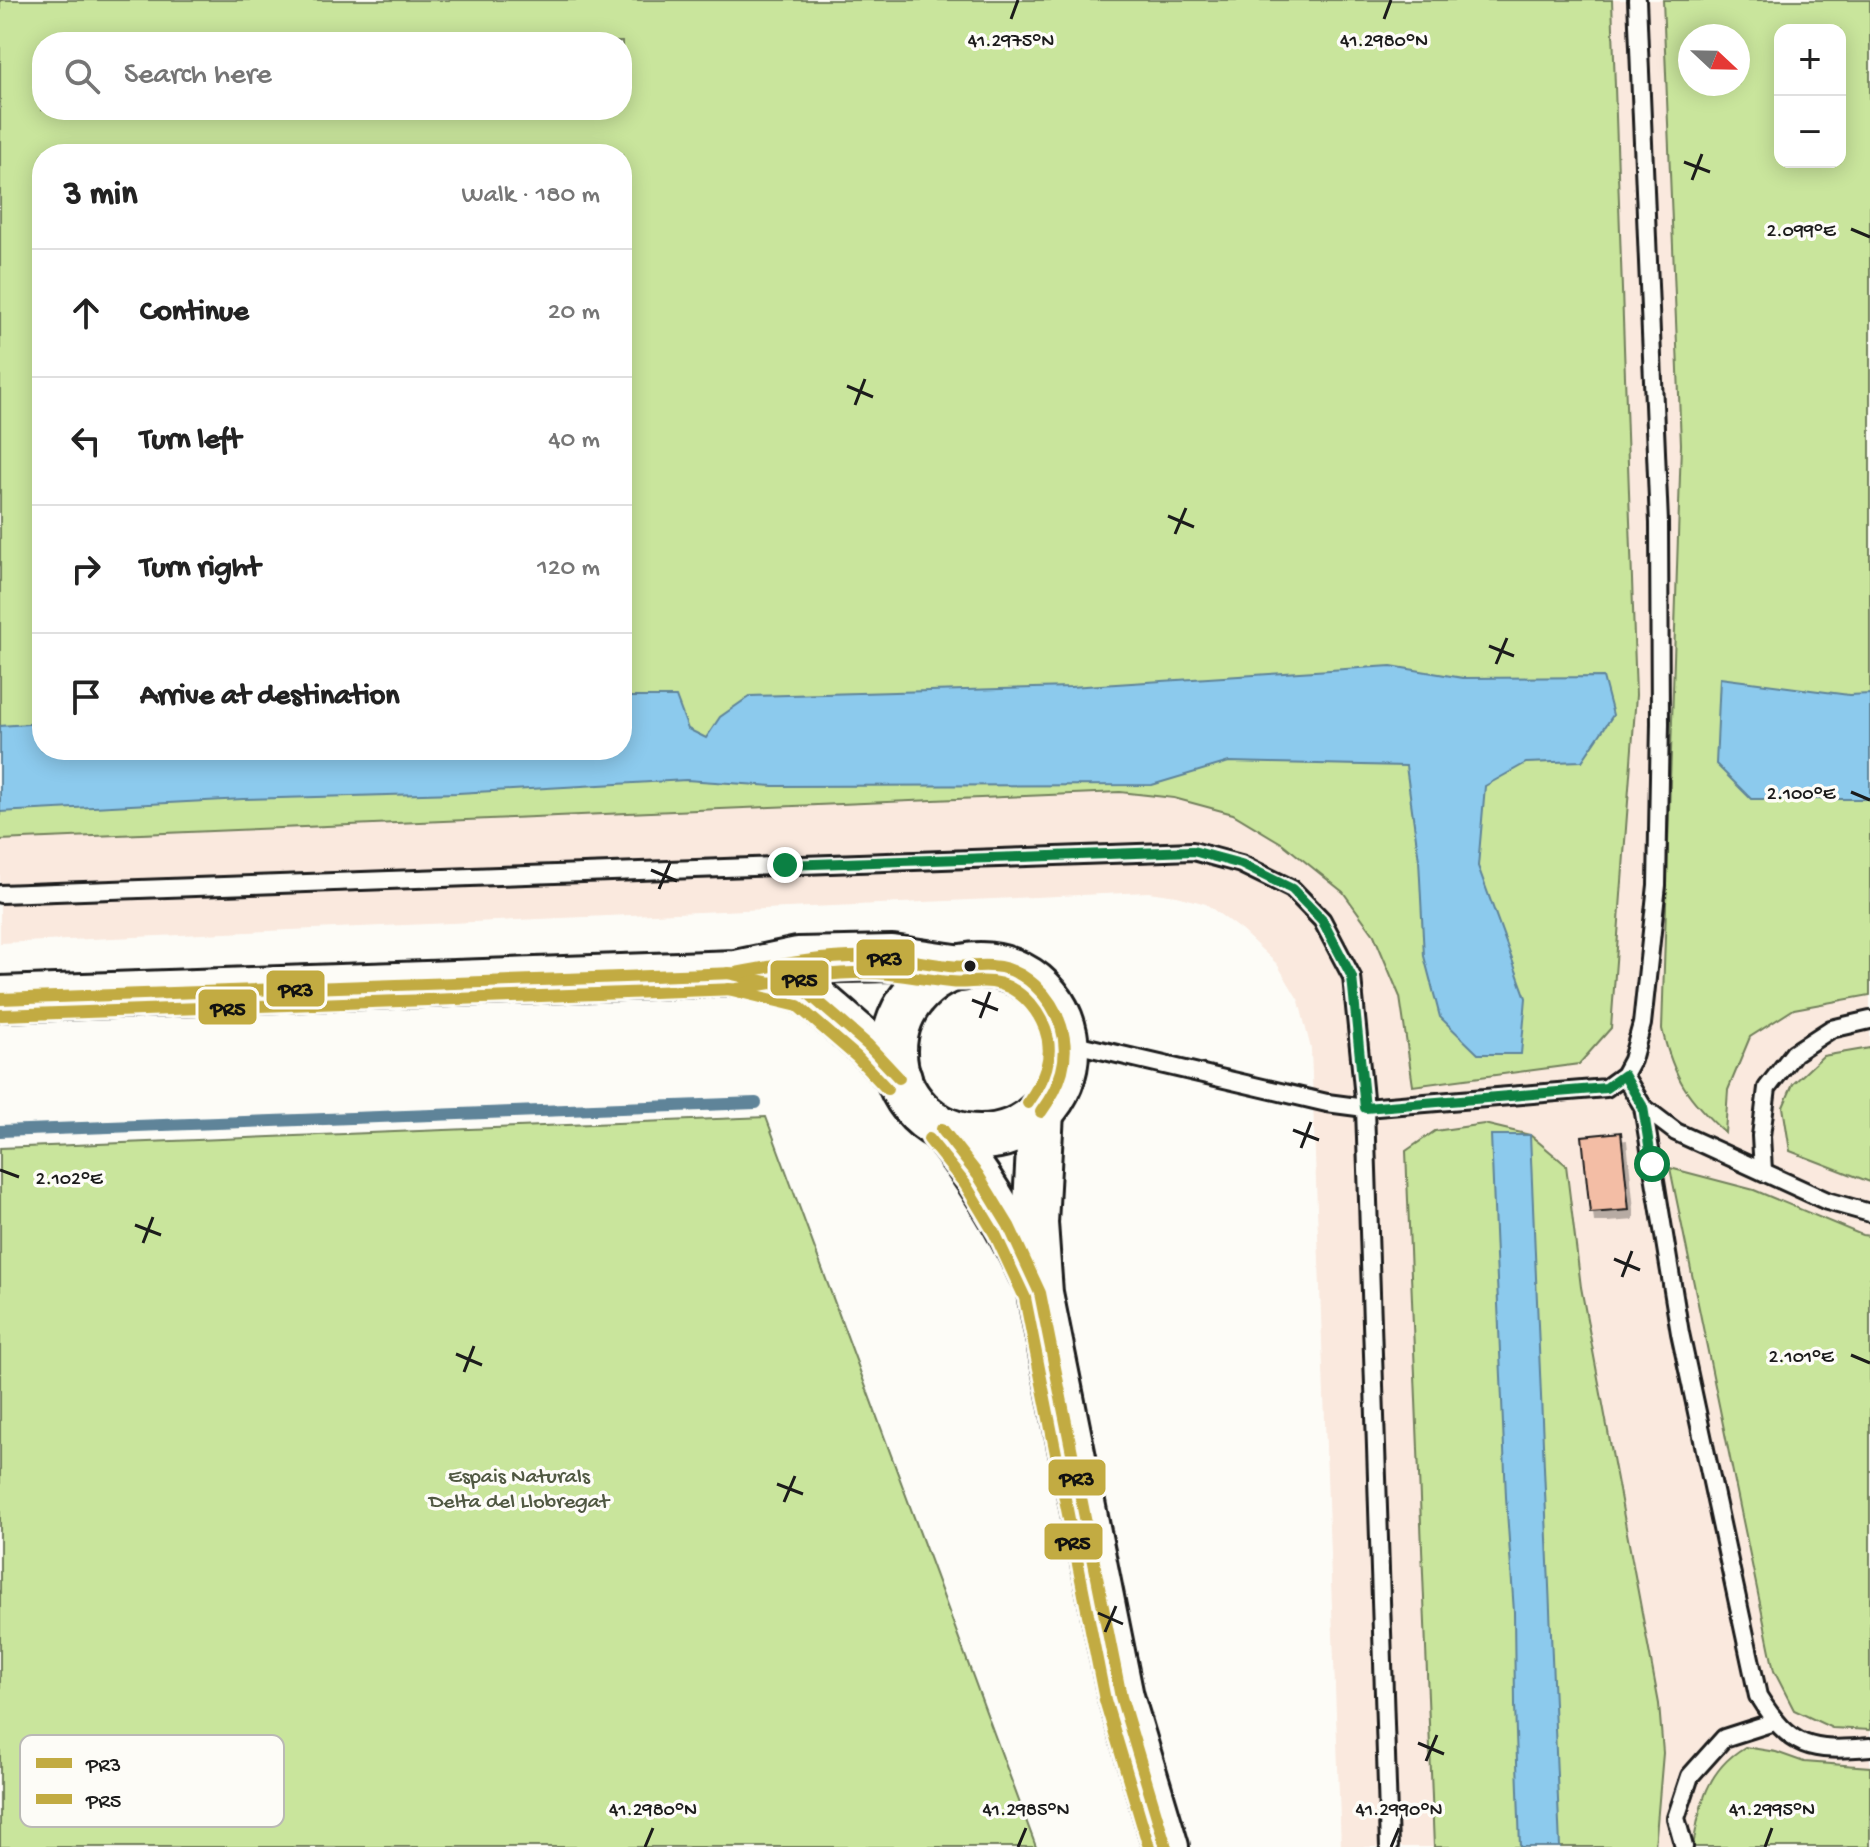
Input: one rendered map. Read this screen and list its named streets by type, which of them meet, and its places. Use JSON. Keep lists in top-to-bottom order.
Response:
{
  "parks": ["Espais Naturals Delta del Llobregat"],
  "lines": ["transit line PR3", "transit line PR5"],
  "legend": ["PR3", "PR5"],
  "north": "right",
  "page": {
    "map_buttons": ["+", "−"],
    "search": "Search here",
    "heading": ["3 min", "Walk · 180 m"],
    "list": [
      ["Continue", "20 m"],
      ["Turn left", "40 m"],
      ["Turn right", "120 m"],
      "Arrive at destination"
    ]
  },
  "coordinates": [
    "41.2975°N",
    "41.2980°N",
    "2.099°E",
    "2.100°E",
    "2.102°E",
    "2.101°E",
    "41.2985°N",
    "41.2990°N",
    "41.2995°N"
  ]
}
